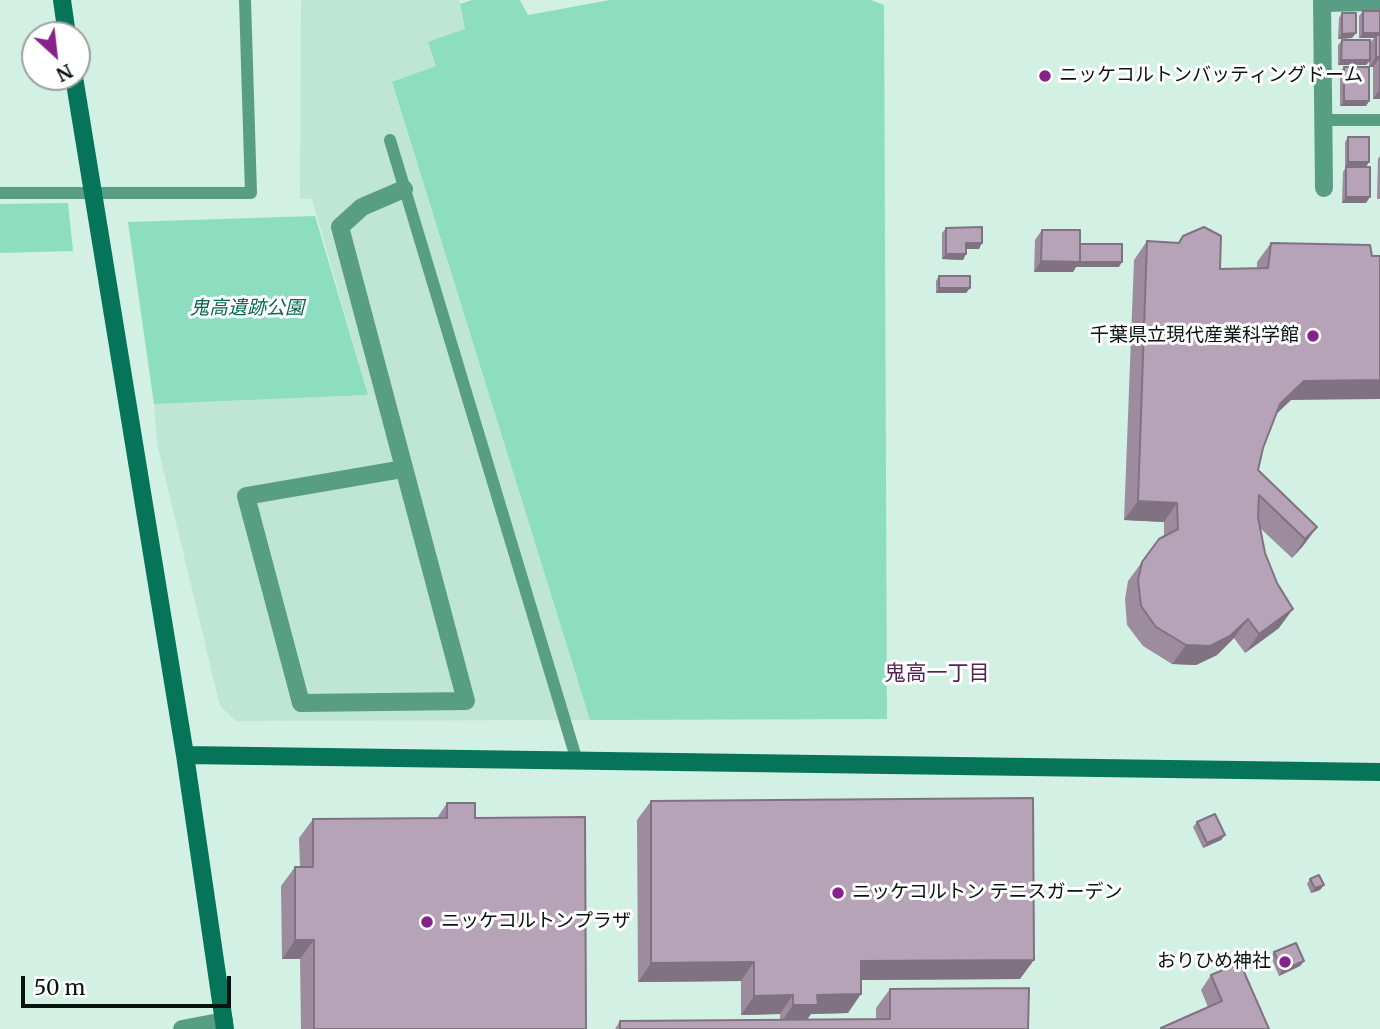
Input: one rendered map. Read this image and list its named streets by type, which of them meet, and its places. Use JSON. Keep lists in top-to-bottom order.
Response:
{
  "districts": ["鬼高一丁目"],
  "parks": ["鬼高遺跡公園"],
  "places": [
    "ニッケコルトンバッティングドーム",
    "千葉県立現代産業科学館",
    "ニッケコルトン テニスガーデン",
    "ニッケコルトンプラザ",
    "おりひめ神社"
  ],
  "scale_bar": "50 m",
  "north": "bottom right"
}
